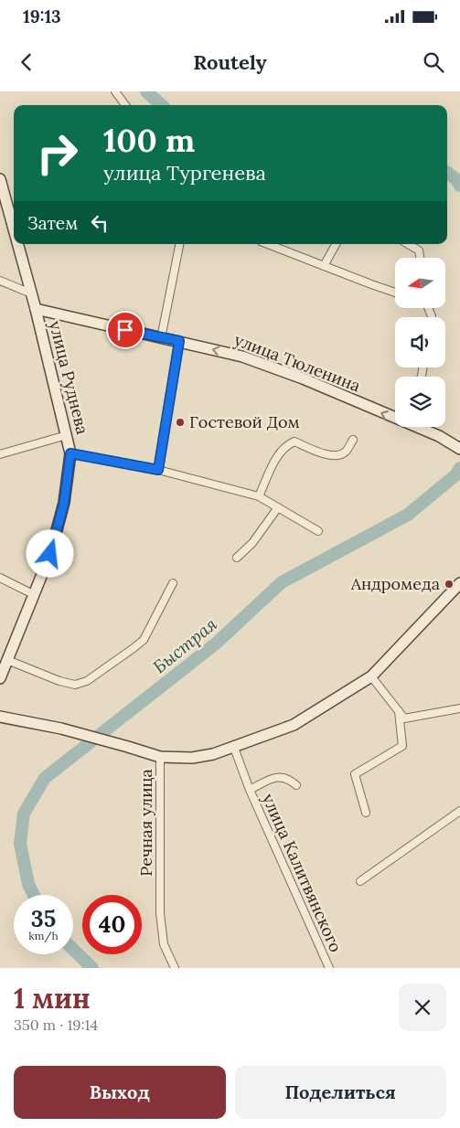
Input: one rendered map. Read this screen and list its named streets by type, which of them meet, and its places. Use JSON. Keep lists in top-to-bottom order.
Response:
{
  "streets": {
    "street": [
      "улица Тюленина",
      "улица Руднева",
      "Речная улица",
      "улица Калитвянского"
    ]
  },
  "crossings": [
    ["улица Тюленина", "улица Руднева"]
  ],
  "one_way": ["улица Тюленина"],
  "water": ["Быстрая"],
  "places": ["Гостевой Дом", "Андромеда"],
  "north": "left",
  "page": {
    "status": "19:13",
    "header": "Routely",
    "turn": ["100 m", "улица Тургенева"],
    "then": "Затем",
    "speed": "35 km/h",
    "limit": "40",
    "heading": ["1 мин", "350 m · 19:14"],
    "buttons": ["Выход", "Поделиться"]
  }
}
